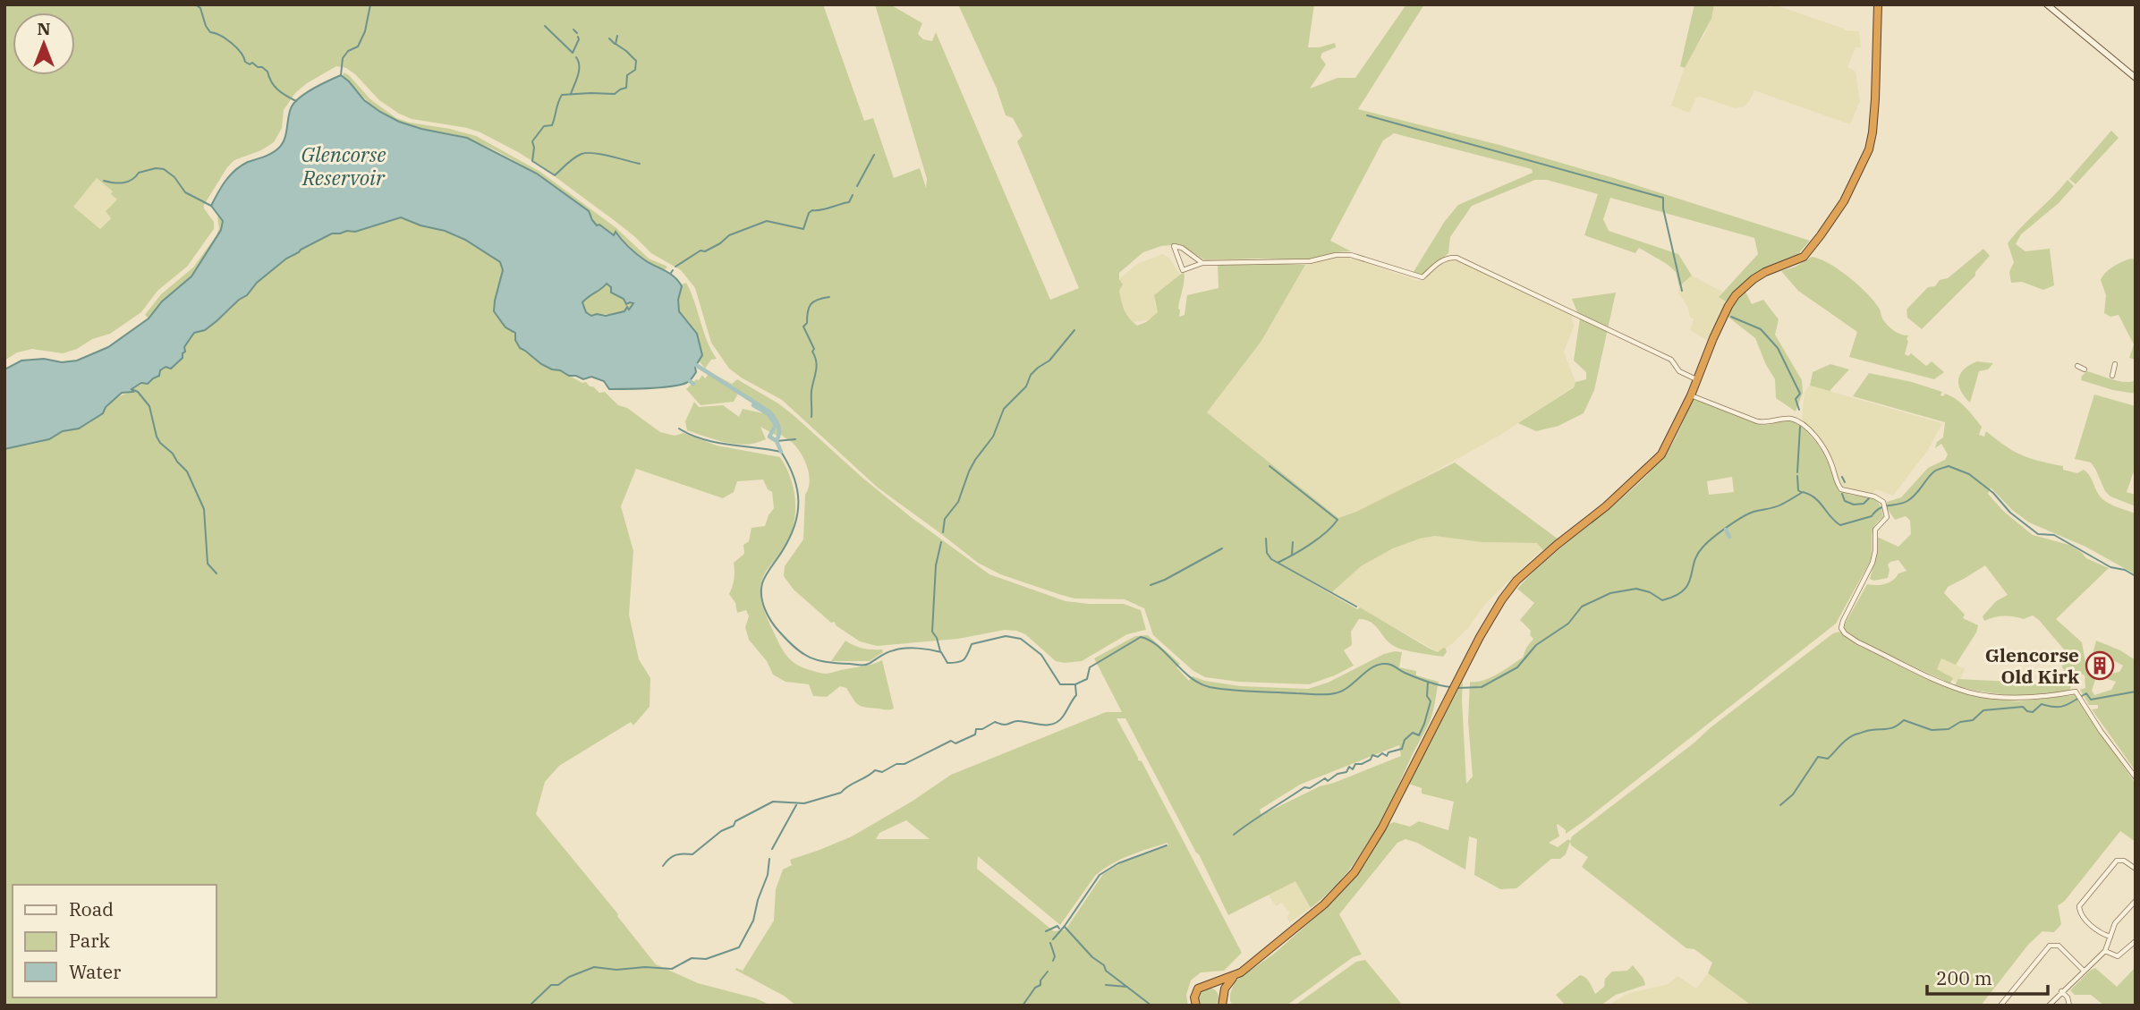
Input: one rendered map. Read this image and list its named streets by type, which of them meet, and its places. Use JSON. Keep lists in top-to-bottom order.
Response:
{
  "water": ["Glencorse Reservoir"],
  "places": {
    "building": ["Glencorse Old Kirk"]
  },
  "legend": ["Road", "Park", "Water"],
  "scale_bar": "200 m",
  "north": "top"
}
